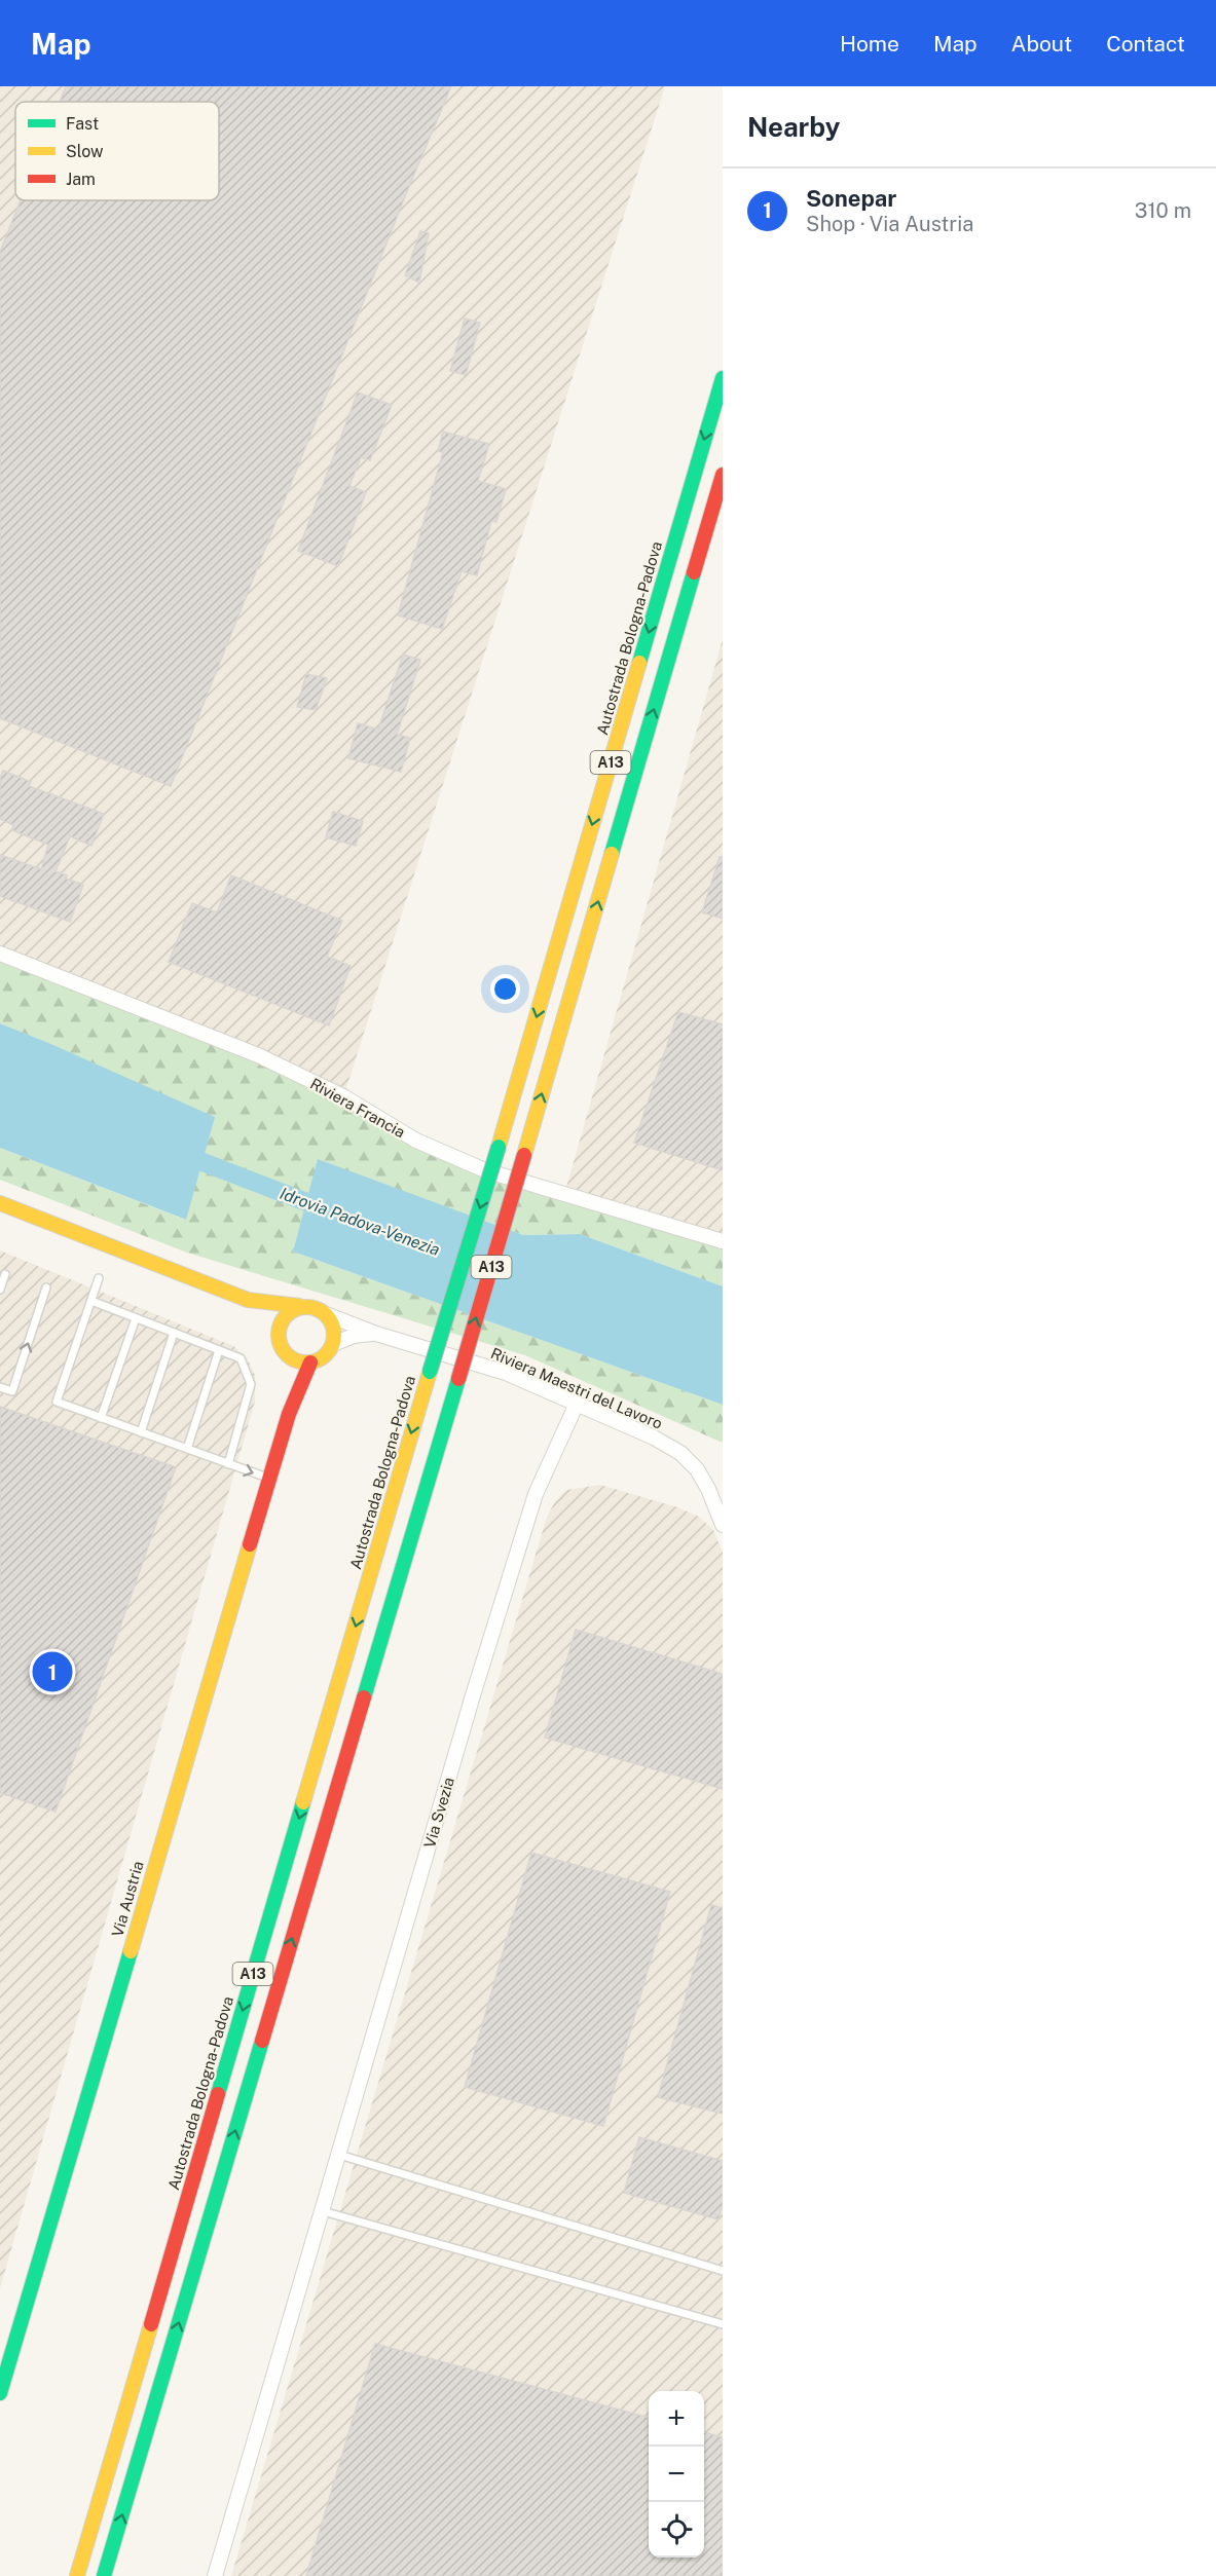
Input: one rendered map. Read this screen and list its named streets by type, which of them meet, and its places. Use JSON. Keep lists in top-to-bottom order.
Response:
{
  "streets": {
    "main road": [
      "Autostrada Bologna-Padova",
      "A13",
      "Riviera Maestri del Lavoro",
      "Via Austria"
    ],
    "street": ["Riviera Francia", "Via Svezia"]
  },
  "crossings": [
    ["Riviera Maestri del Lavoro", "Via Svezia"],
    ["Riviera Maestri del Lavoro", "Via Austria"]
  ],
  "water": ["Idrovia Padova-Venezia"],
  "legend": ["Fast", "Slow", "Jam"],
  "page": {
    "header": "Map",
    "nav": [
      "Home",
      "Map",
      "About",
      "Contact"
    ],
    "heading": "Nearby",
    "list": [
      {
        "mark": "1",
        "name": "Sonepar",
        "note": "Shop · Via Austria",
        "value": "310 m"
      }
    ],
    "pins": "1",
    "map_buttons": ["+", "−"]
  }
}
